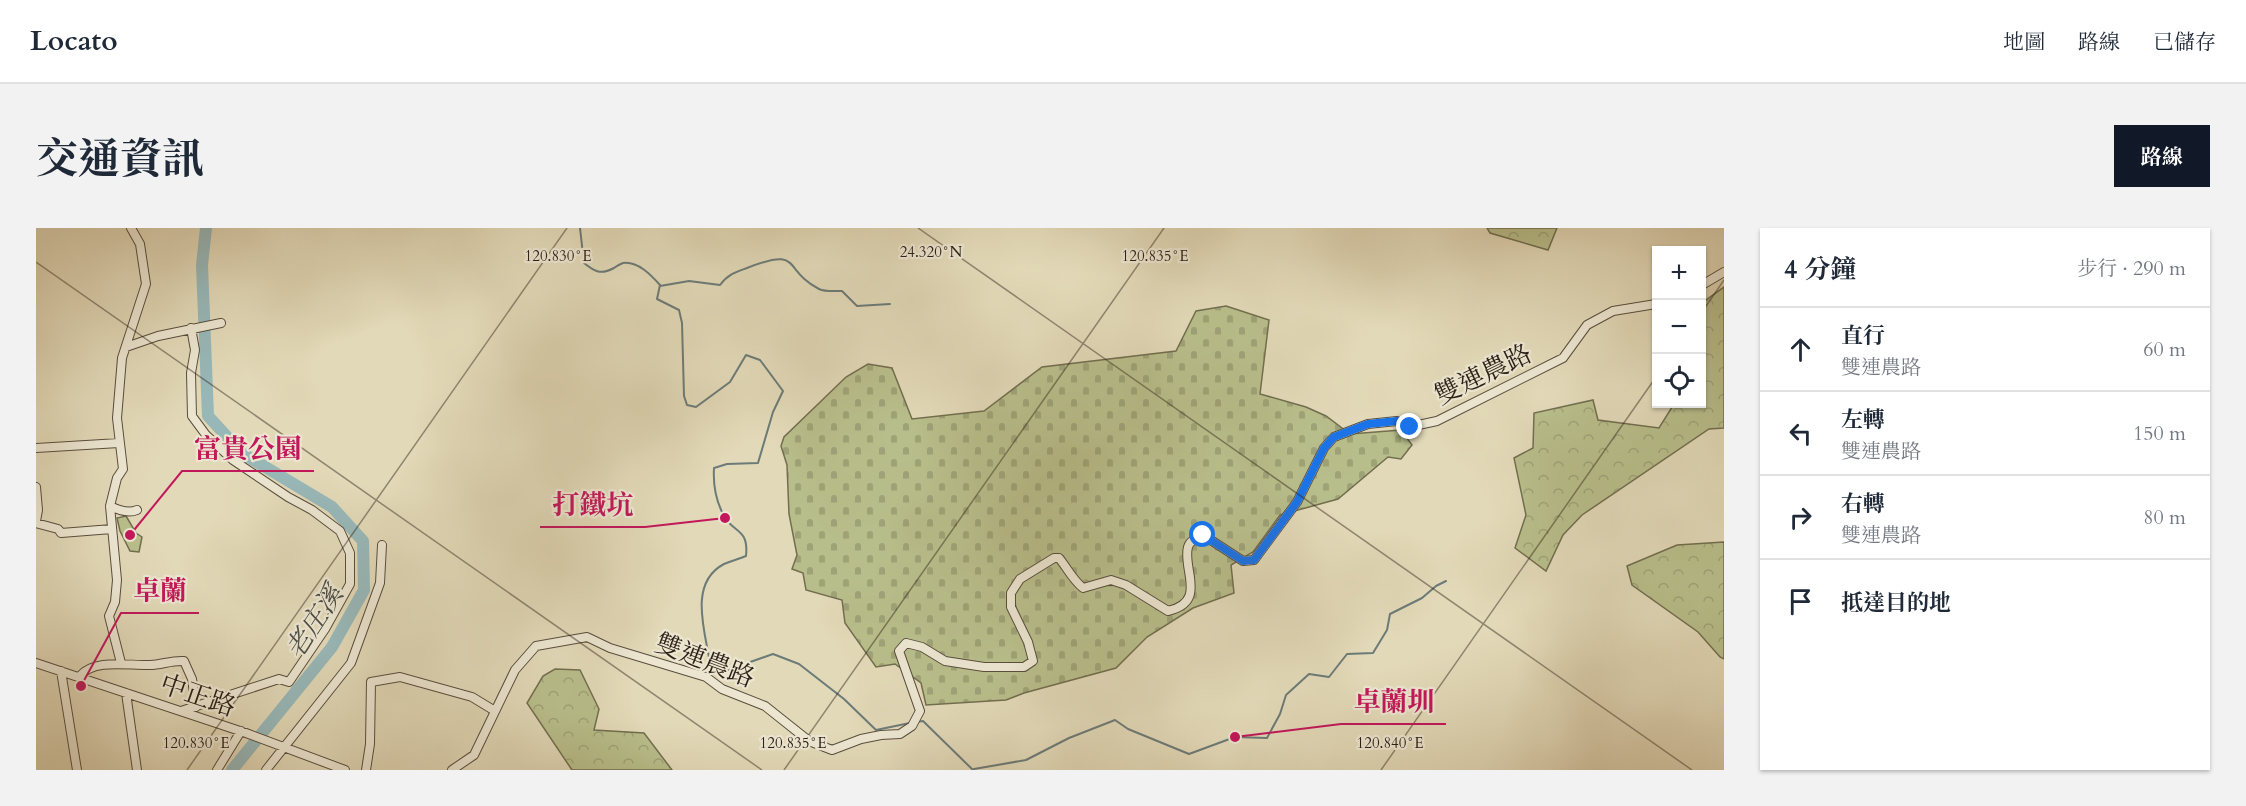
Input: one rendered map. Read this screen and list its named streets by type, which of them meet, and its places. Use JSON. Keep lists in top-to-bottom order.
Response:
{
  "streets": {
    "street": ["雙連農路", "中正路"]
  },
  "water": ["老庄溪"],
  "places": [
    "打鐵坑",
    "富貴公園",
    "卓蘭",
    "卓蘭圳"
  ],
  "page": {
    "header": "Locato",
    "nav": ["地圖", "路線", "已儲存"],
    "title": "交通資訊",
    "buttons": "路線",
    "heading": ["4 分鐘", "步行 · 290 m"],
    "map_buttons": ["+", "−"],
    "list": [
      ["直行", "雙連農路", "60 m"],
      ["左轉", "雙連農路", "150 m"],
      ["右轉", "雙連農路", "80 m"],
      "抵達目的地"
    ]
  },
  "coordinates": [
    "24.320°N",
    "120.830°E",
    "120.835°E",
    "120.840°E"
  ]
}
